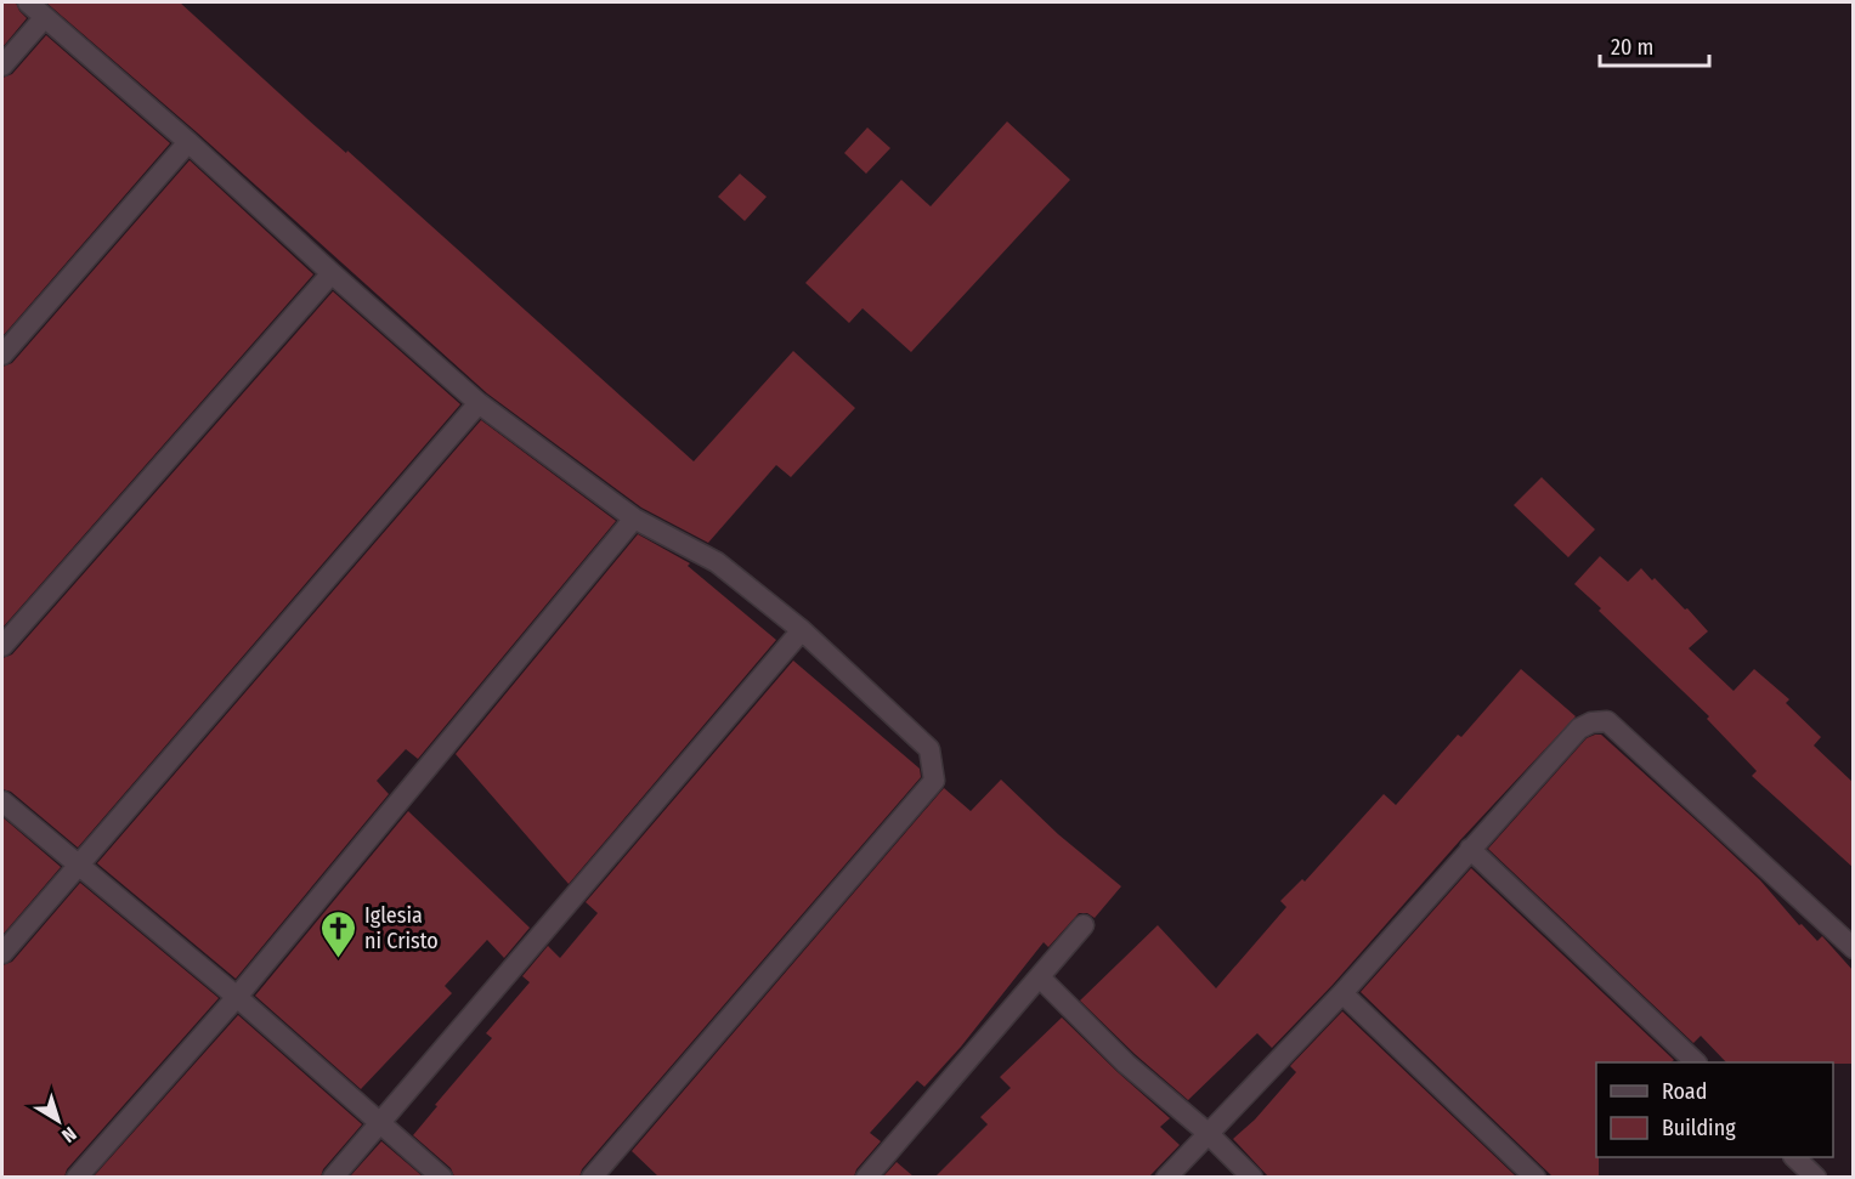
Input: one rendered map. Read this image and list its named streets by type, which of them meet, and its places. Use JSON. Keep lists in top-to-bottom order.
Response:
{
  "places": {
    "church": ["Iglesia ni Cristo"]
  },
  "legend": ["Road", "Building"],
  "scale_bar": "20 m",
  "north": "bottom right"
}
